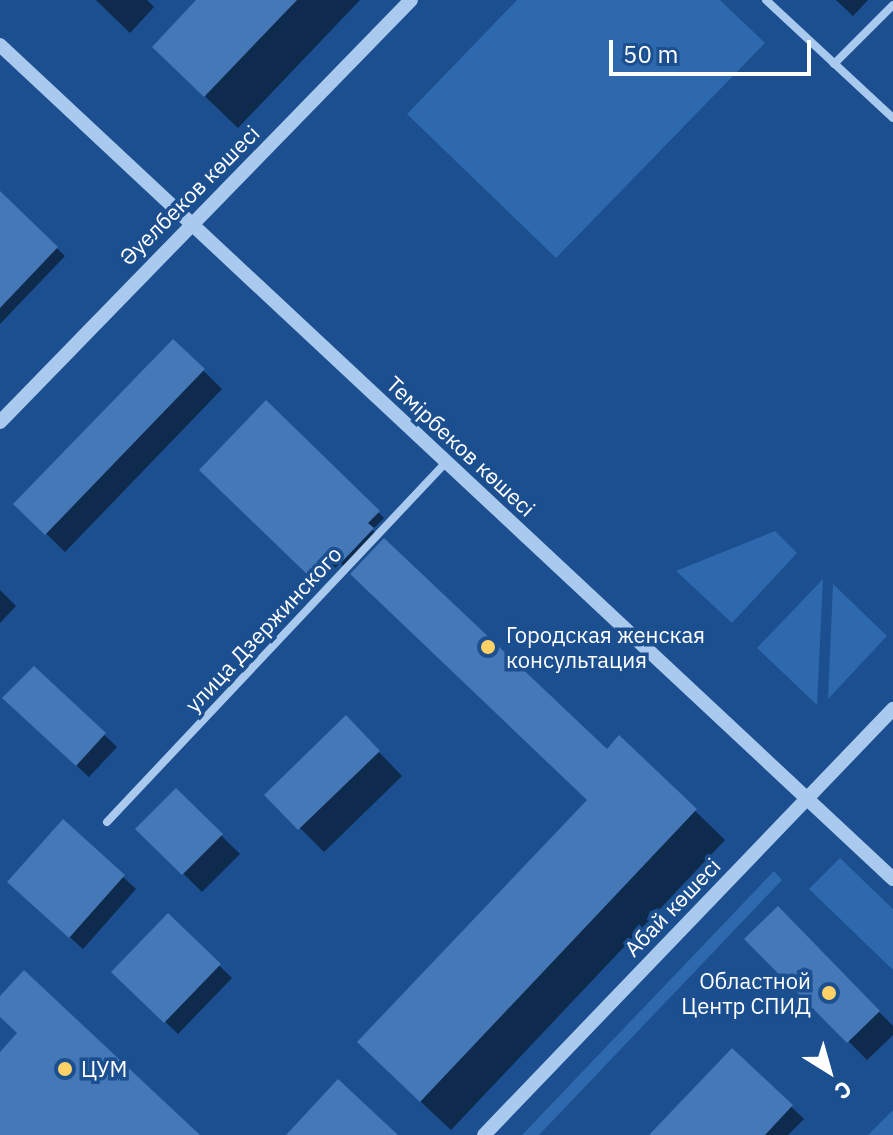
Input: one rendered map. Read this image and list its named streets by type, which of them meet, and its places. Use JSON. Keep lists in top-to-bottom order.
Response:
{
  "streets": {
    "street": [
      "Әуелбеков көшесі",
      "Темірбеков көшесі",
      "улица Дзержинского",
      "Абай көшесі"
    ]
  },
  "crossings": [
    ["Әуелбеков көшесі", "Темірбеков көшесі"],
    ["Темірбеков көшесі", "улица Дзержинского"],
    ["Темірбеков көшесі", "Абай көшесі"]
  ],
  "places": ["Городская женская консультация", "Областной Центр СПИД", "ЦУМ"],
  "scale_bar": "50 m",
  "north": "bottom right"
}
